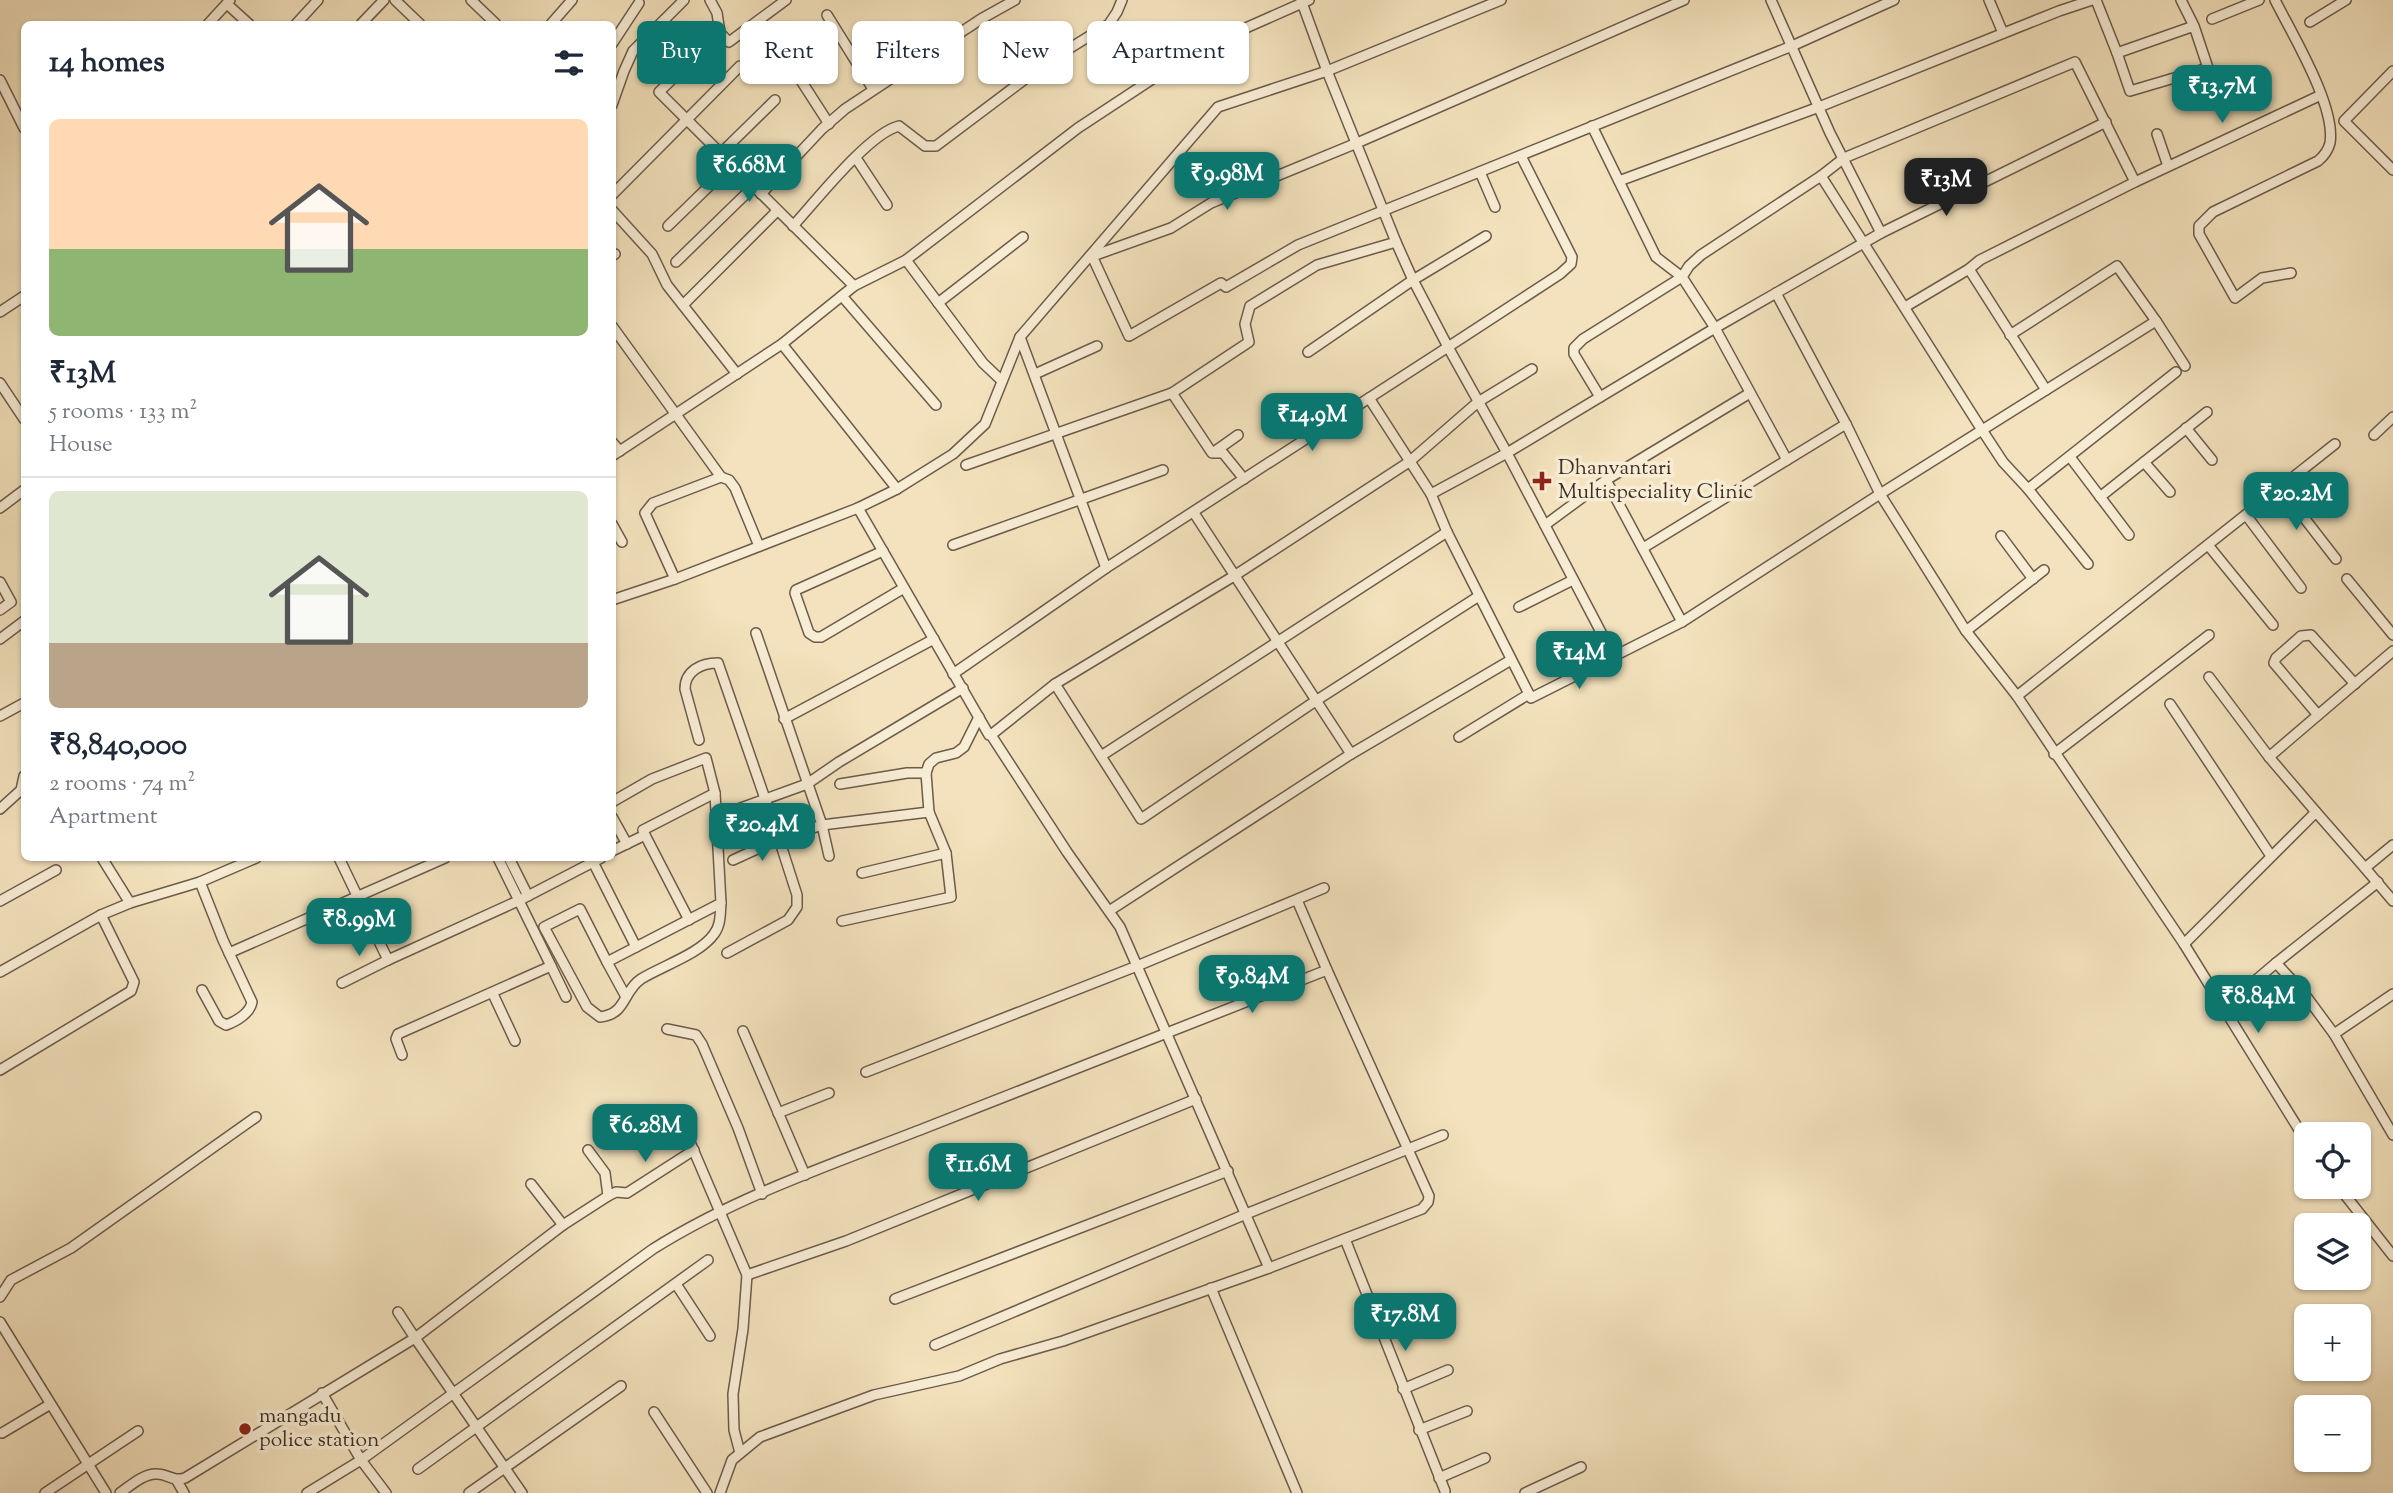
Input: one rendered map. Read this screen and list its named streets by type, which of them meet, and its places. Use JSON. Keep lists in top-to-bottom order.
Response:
{
  "places": {
    "health": ["Dhanvantari Multispeciality Clinic"],
    "other": ["mangadu police station"]
  },
  "page": {
    "chip": [
      "Buy",
      "Rent",
      "Filters",
      "New",
      "Apartment"
    ],
    "heading": "14 homes",
    "price": [
      "₹13.7M",
      "₹6.68M",
      "₹9.98M",
      "₹13M",
      "₹14.9M",
      "₹20.2M",
      "₹14M",
      "₹20.4M",
      "₹8.99M",
      "₹9.84M",
      "₹8.84M",
      "₹6.28M",
      "₹11.6M",
      "₹17.8M"
    ],
    "list": [
      {
        "name": "₹13M",
        "note": "5 rooms · 133 m² · House"
      },
      {
        "name": "₹8,840,000",
        "note": "2 rooms · 74 m² · Apartment"
      }
    ],
    "map_buttons": ["+", "−"]
  }
}
